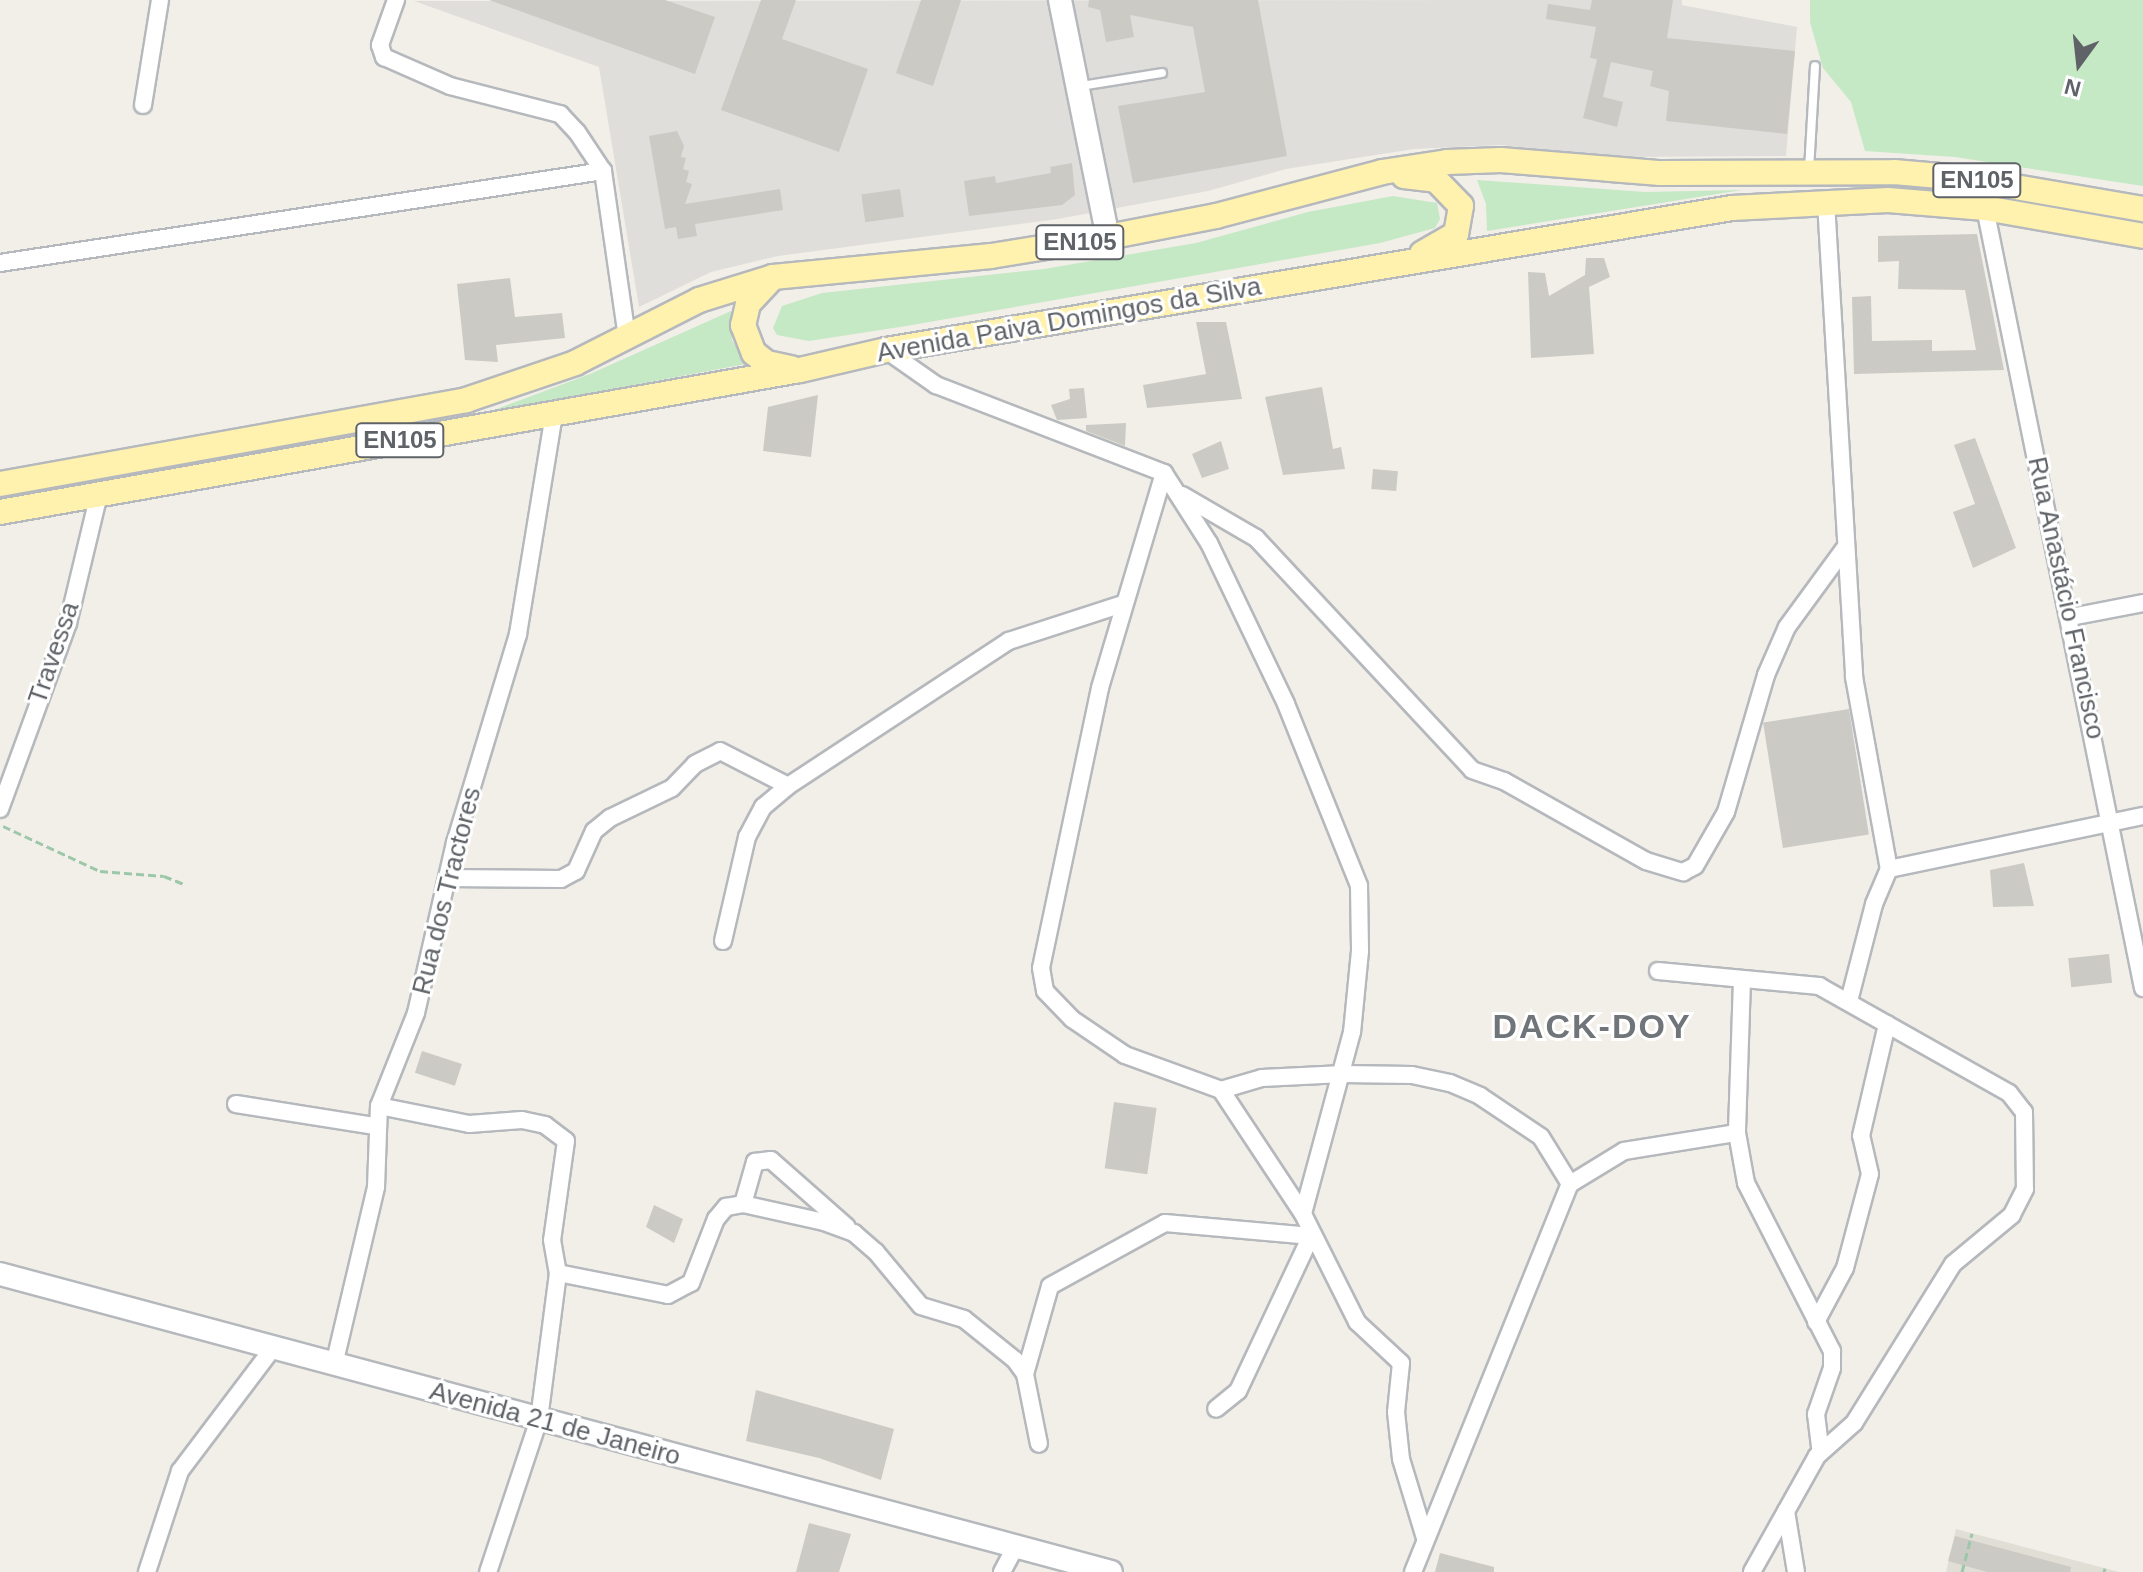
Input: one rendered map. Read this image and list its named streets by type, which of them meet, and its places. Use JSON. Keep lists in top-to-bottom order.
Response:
{
  "streets": {
    "main road": ["EN105", "Avenida Paiva Domingos da Silva", "Avenida 21 de Janeiro"],
    "street": ["Rua Anastácio Francisco", "Travessa", "Rua dos Tractores"]
  },
  "crossings": [
    ["Avenida Paiva Domingos da Silva", "Rua Anastácio Francisco"],
    ["Avenida Paiva Domingos da Silva", "Travessa"],
    ["Avenida Paiva Domingos da Silva", "Rua dos Tractores"],
    ["Rua dos Tractores", "Avenida 21 de Janeiro"]
  ],
  "districts": ["DACK-DOY"],
  "north": "bottom"
}
